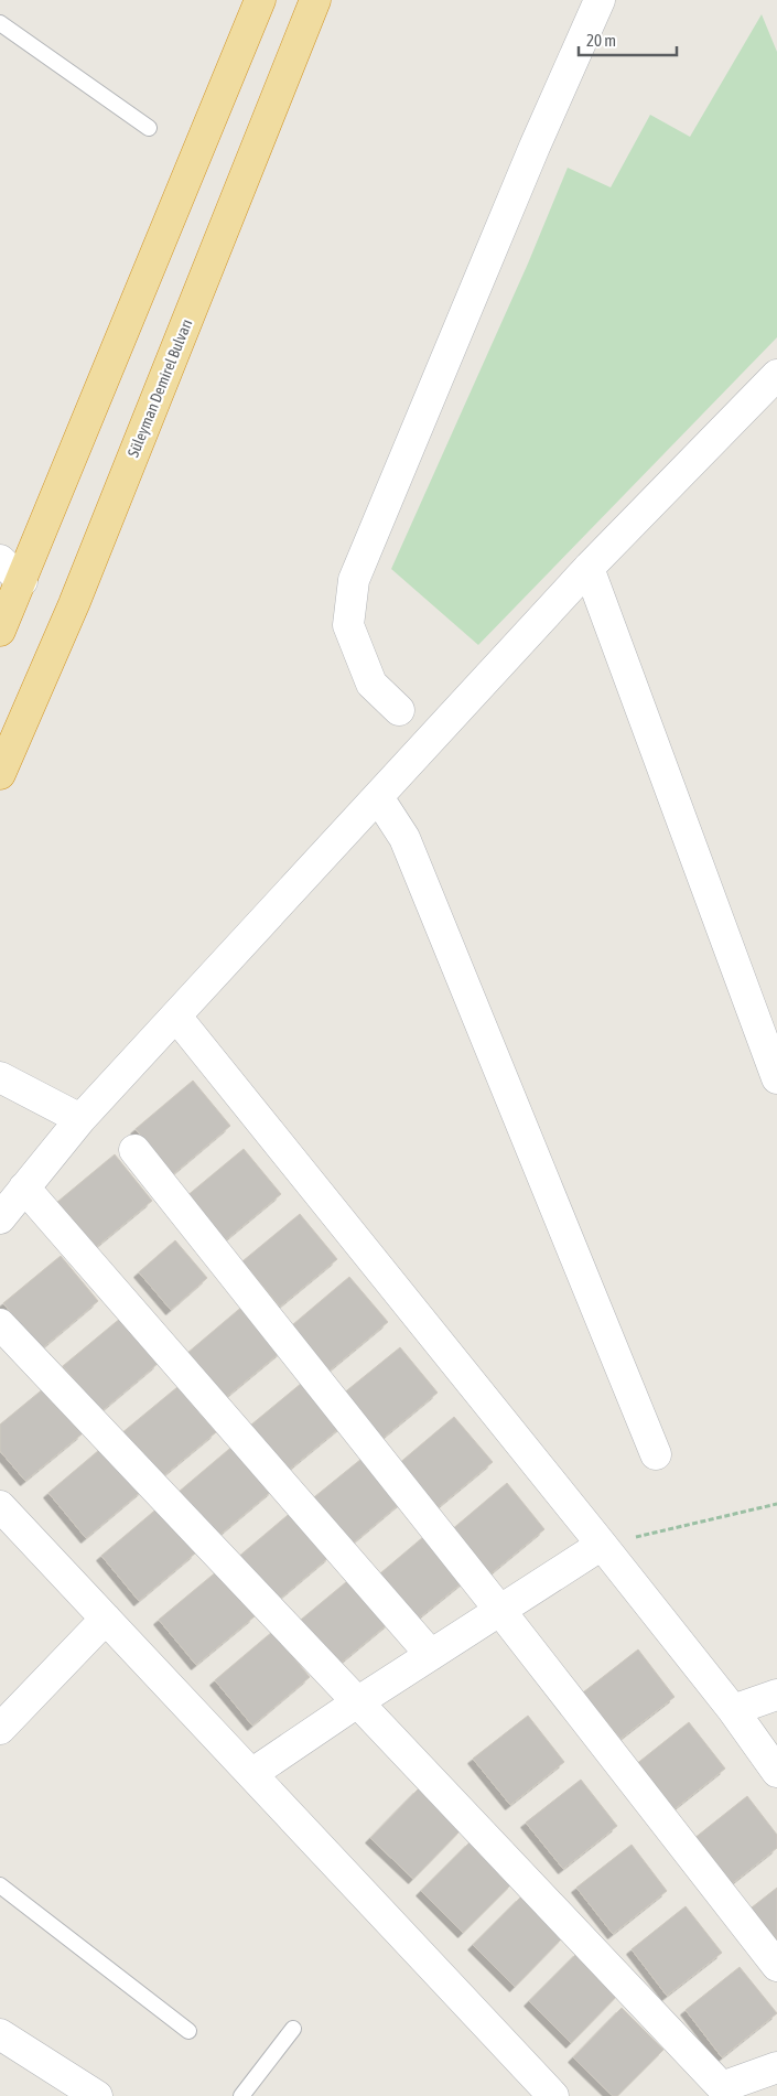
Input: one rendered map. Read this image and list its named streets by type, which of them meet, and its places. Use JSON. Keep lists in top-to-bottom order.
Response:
{
  "streets": {
    "highway": ["Süleyman Demirel Bulvarı"]
  },
  "scale_bar": "20 m"
}
